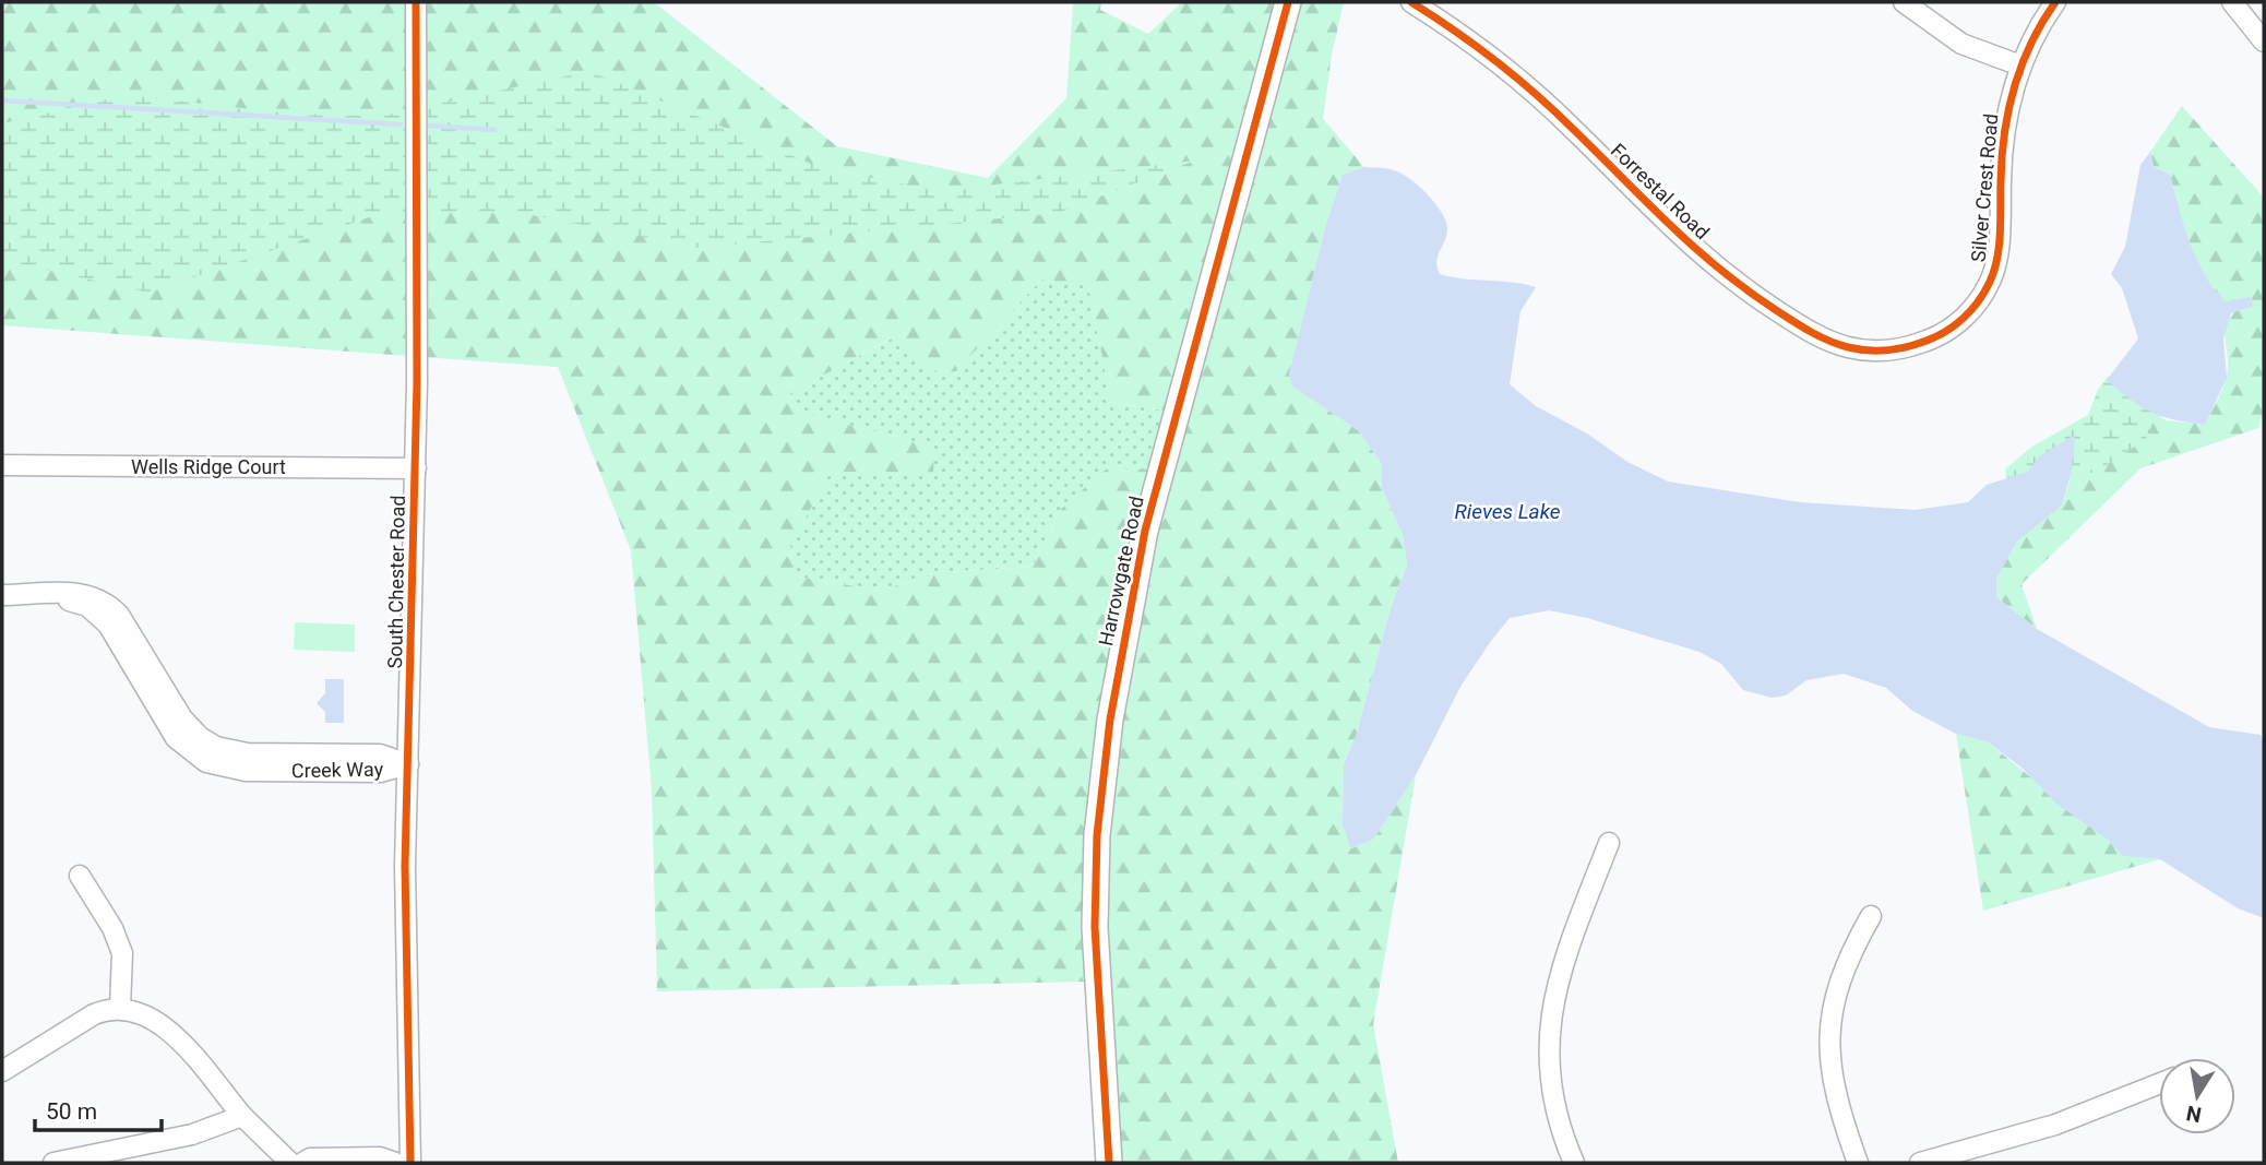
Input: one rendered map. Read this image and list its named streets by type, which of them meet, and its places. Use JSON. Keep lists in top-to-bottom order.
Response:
{
  "streets": {
    "main road": ["Harrowgate Road"],
    "street": [
      "Silver Crest Road",
      "Forrestal Road",
      "Wells Ridge Court",
      "South Chester Road",
      "Creek Way"
    ]
  },
  "crossings": [
    ["Silver Crest Road", "Forrestal Road"],
    ["Wells Ridge Court", "South Chester Road"],
    ["South Chester Road", "Creek Way"]
  ],
  "water": ["Rieves Lake"],
  "scale_bar": "50 m",
  "north": "bottom"
}
